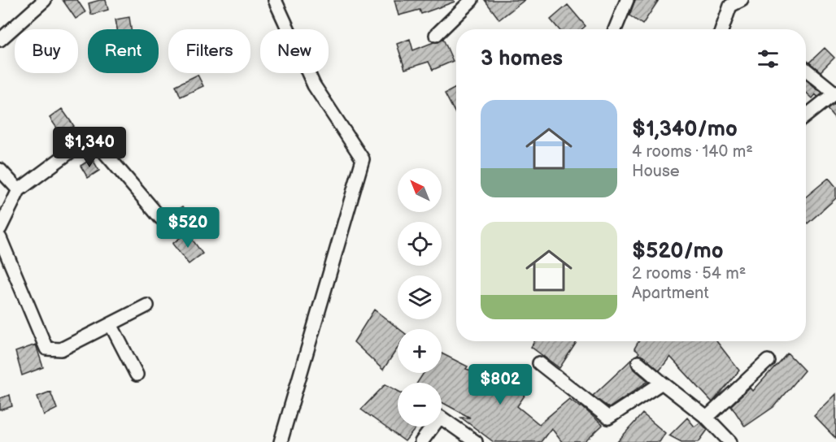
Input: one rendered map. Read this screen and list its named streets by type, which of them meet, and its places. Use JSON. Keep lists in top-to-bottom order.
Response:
{
  "north": "top left",
  "page": {
    "chip": [
      "Buy",
      "Rent",
      "Filters",
      "New"
    ],
    "heading": "3 homes",
    "list": [
      {
        "name": "$1,340/mo",
        "note": "4 rooms · 140 m² · House"
      },
      {
        "name": "$520/mo",
        "note": "2 rooms · 54 m² · Apartment"
      }
    ],
    "price": ["$1,340", "$520", "$802"],
    "map_buttons": ["+", "−"]
  }
}
